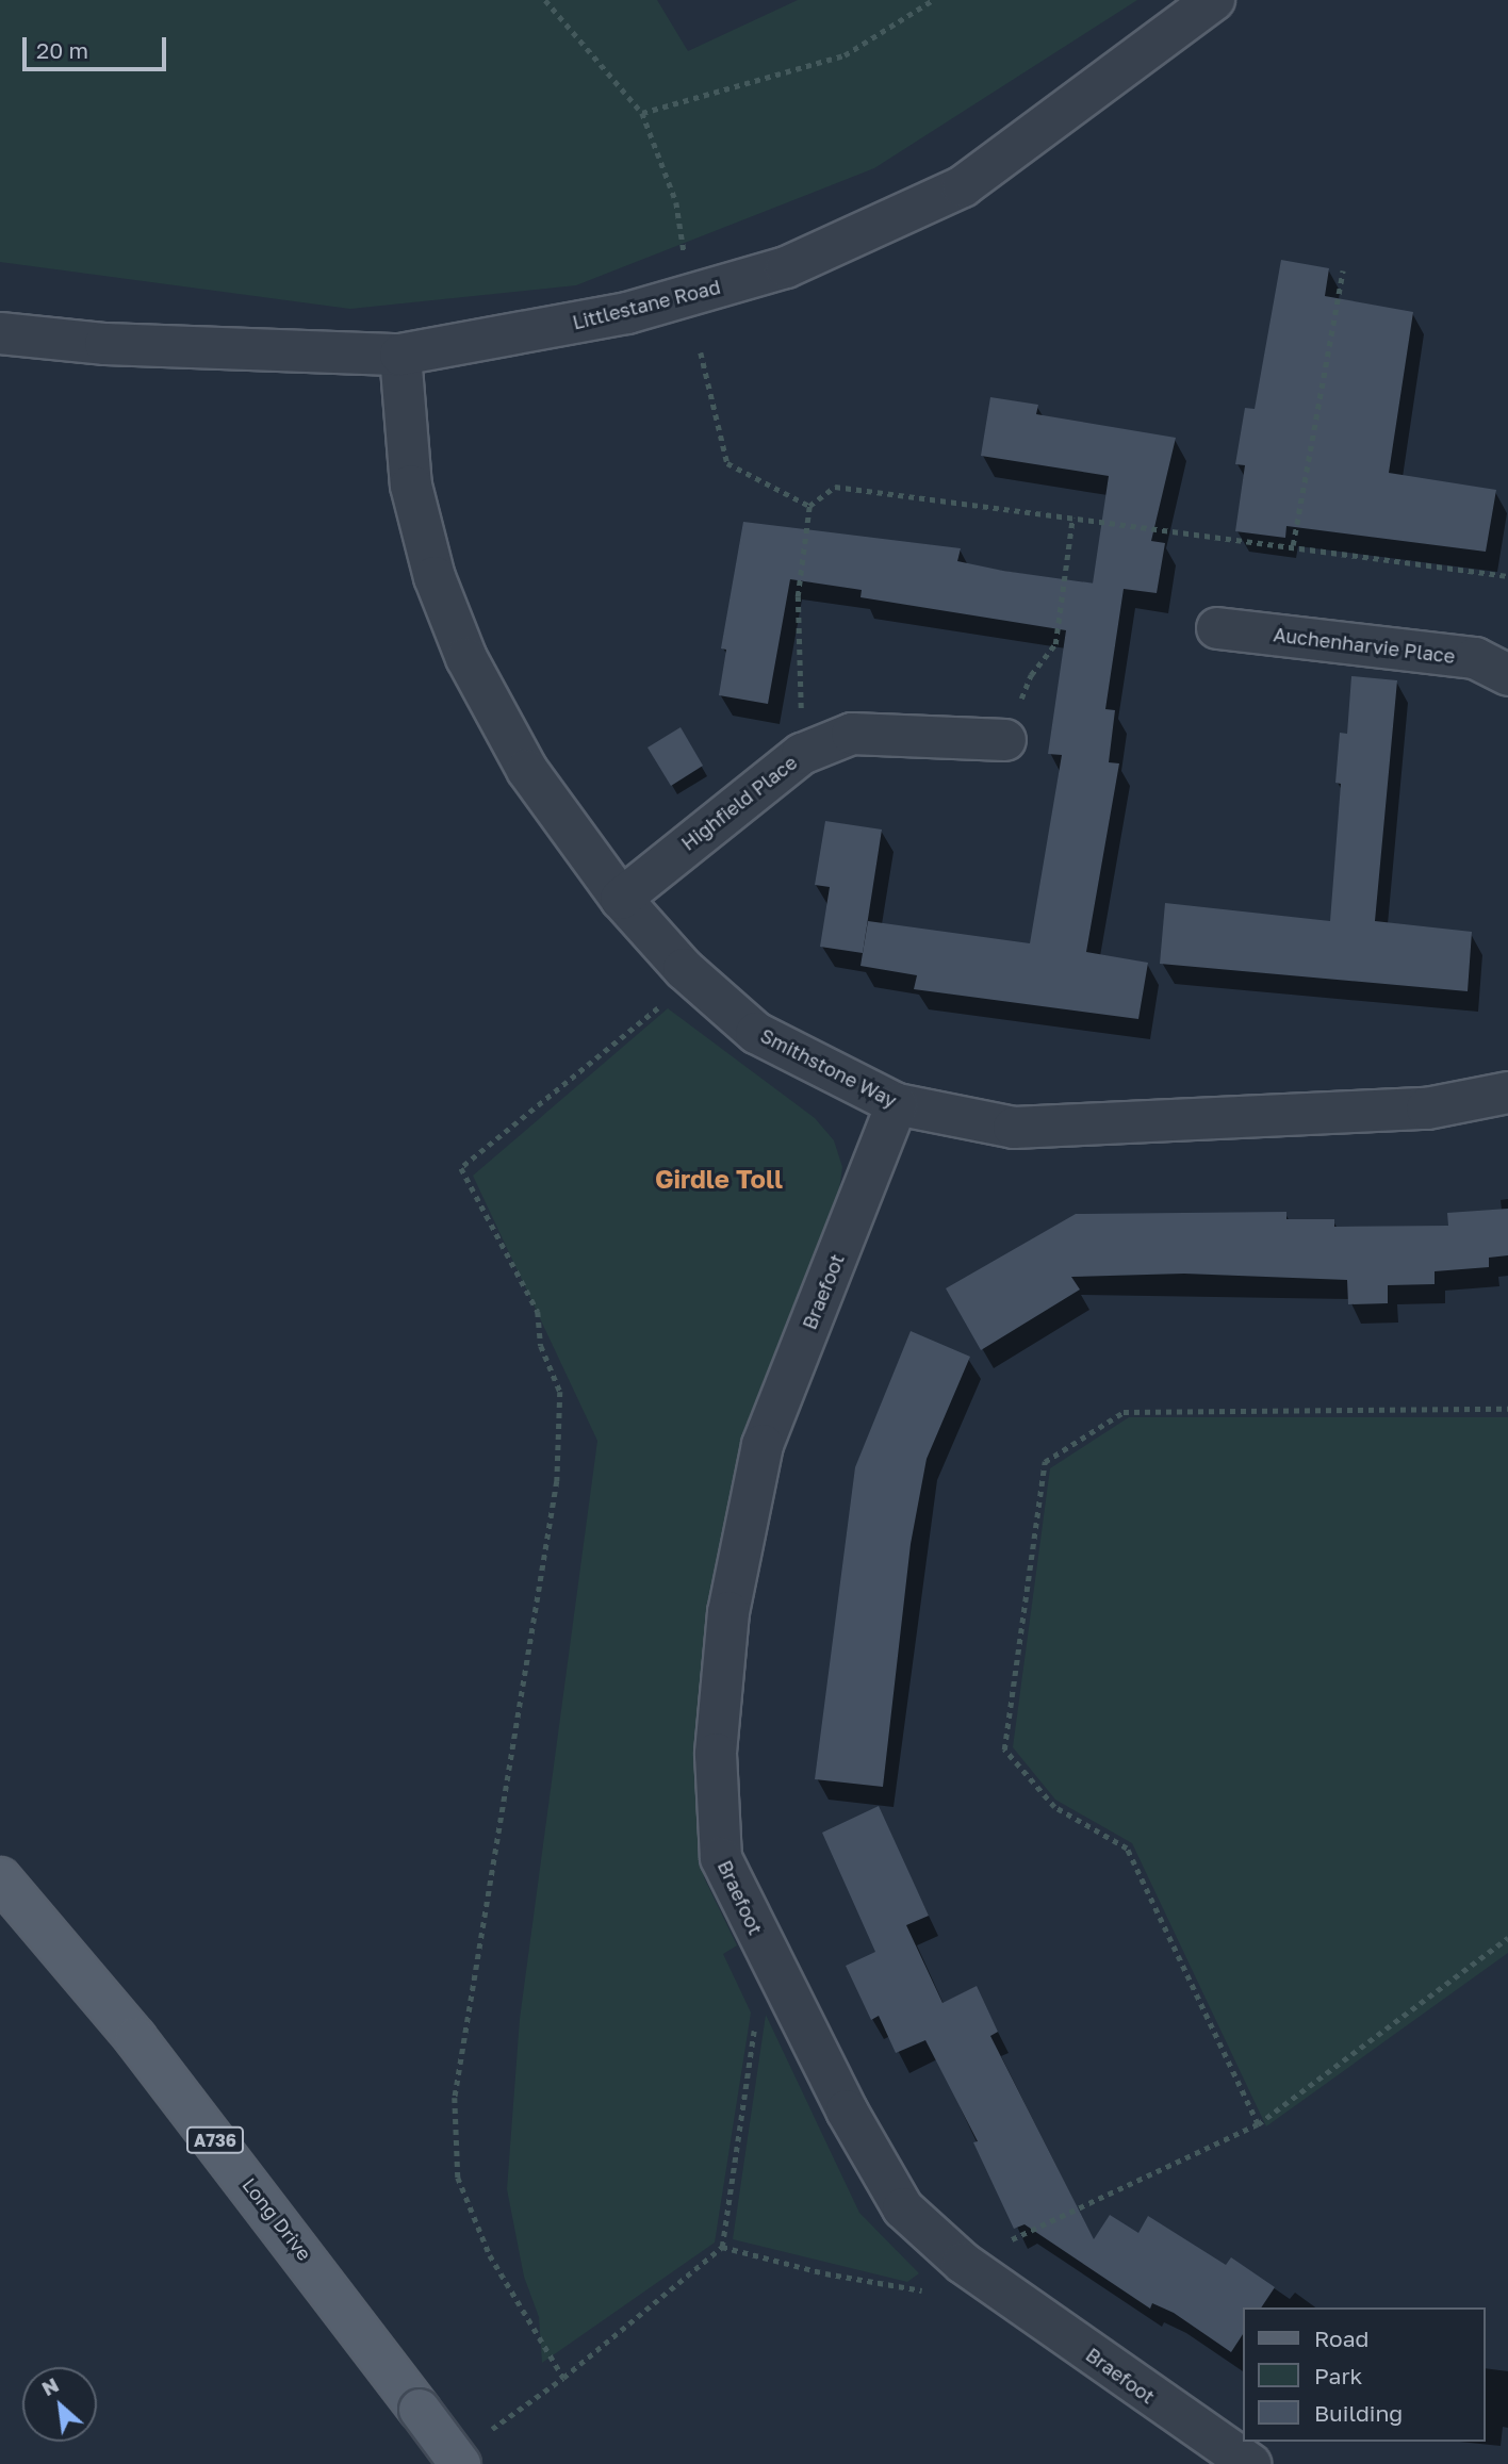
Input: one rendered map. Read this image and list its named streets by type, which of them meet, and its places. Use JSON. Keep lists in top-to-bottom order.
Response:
{
  "streets": {
    "main road": ["A736", "Long Drive"],
    "street": [
      "Littlestane Road",
      "Auchenharvie Place",
      "Highfield Place",
      "Smithstone Way",
      "Braefoot"
    ]
  },
  "crossings": [
    ["Littlestane Road", "Smithstone Way"],
    ["Highfield Place", "Smithstone Way"],
    ["Smithstone Way", "Braefoot"]
  ],
  "districts": ["Girdle Toll"],
  "legend": ["Road", "Park", "Building"],
  "scale_bar": "20 m",
  "north": "top left"
}
